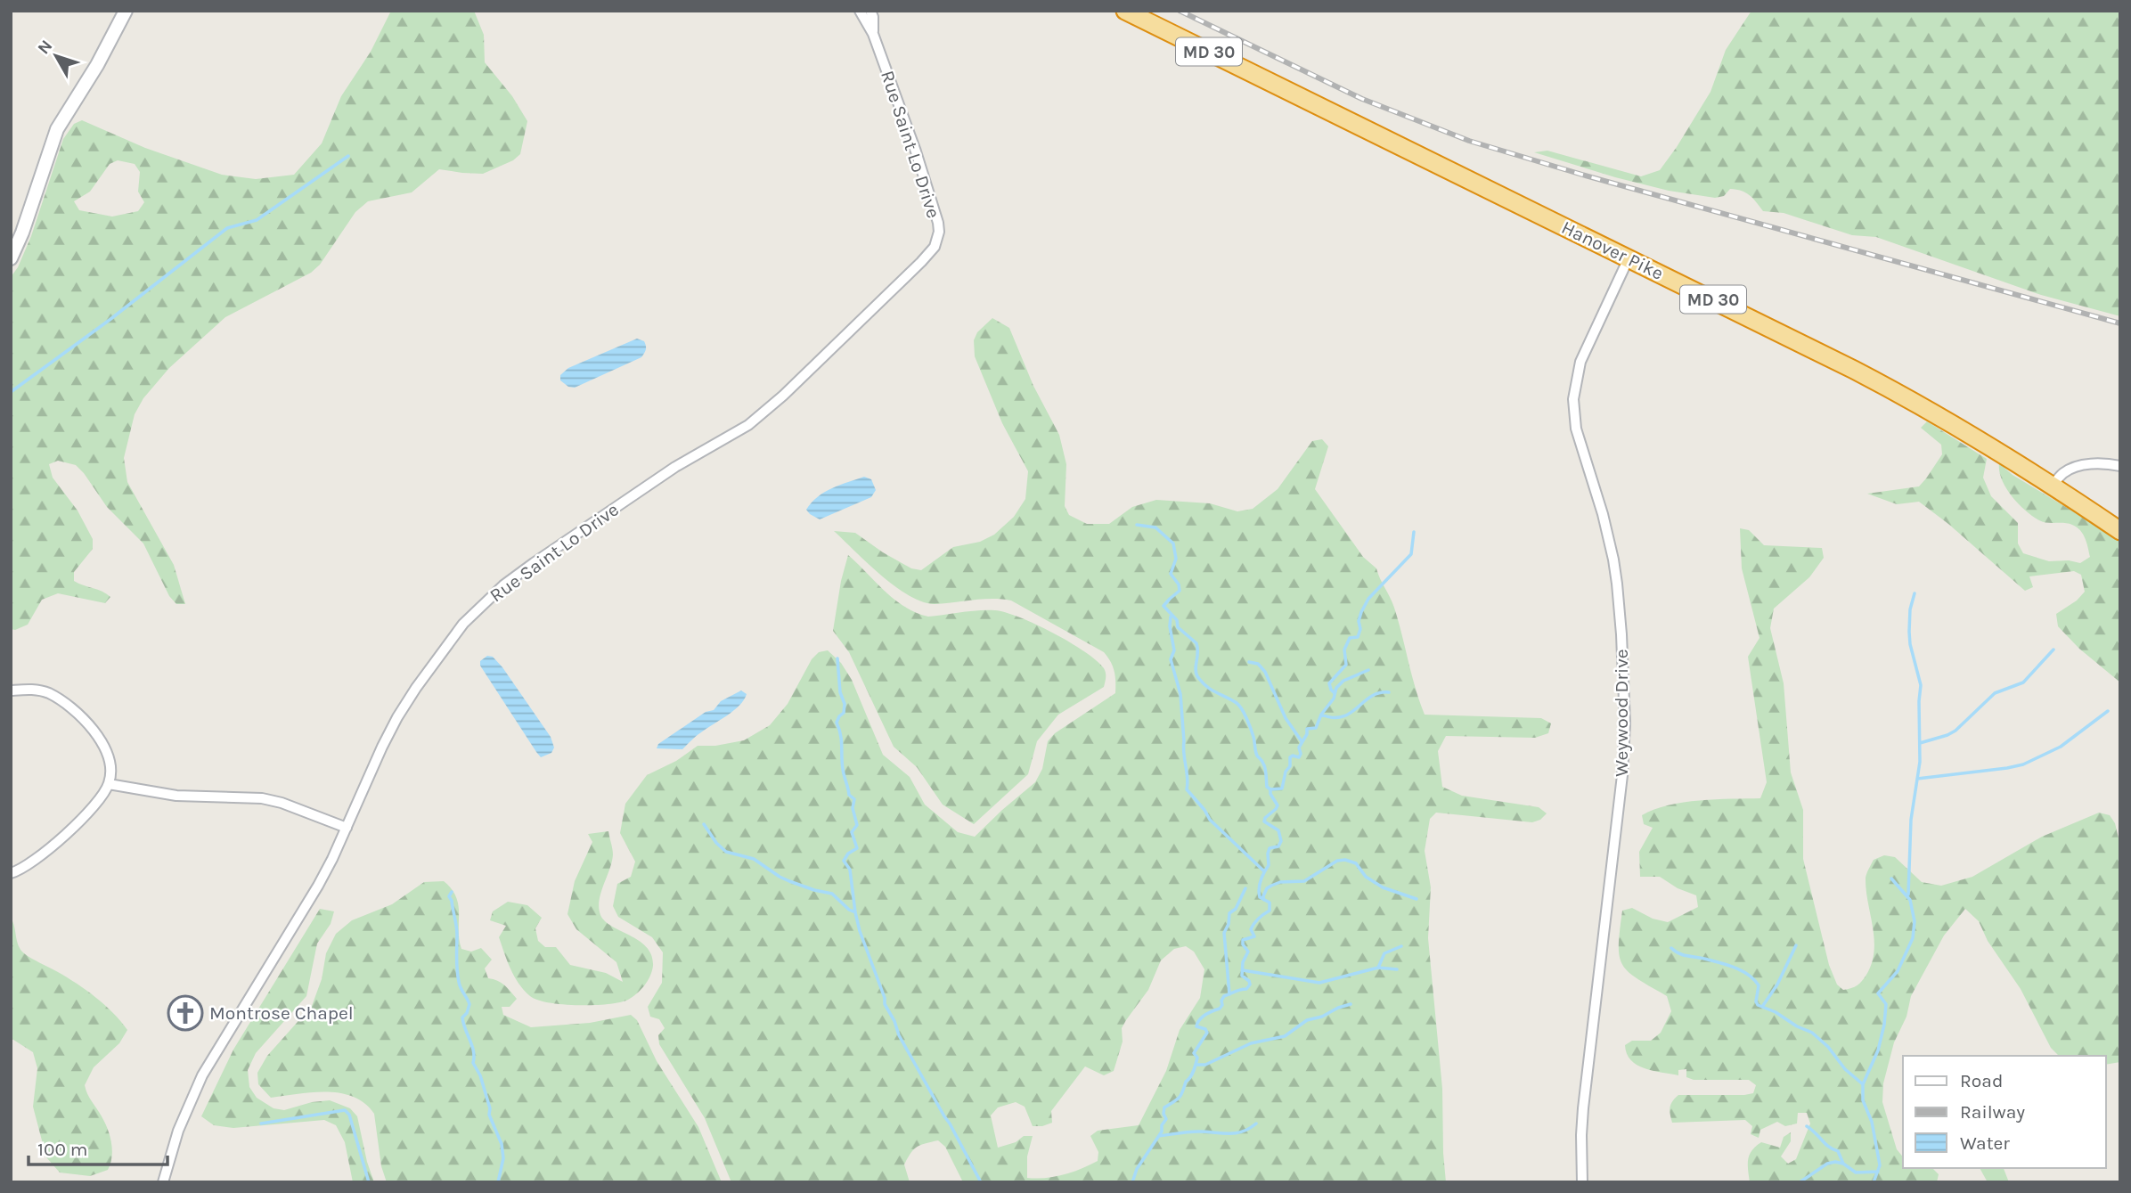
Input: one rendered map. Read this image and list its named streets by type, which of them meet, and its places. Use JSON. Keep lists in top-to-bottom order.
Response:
{
  "streets": {
    "highway": ["MD 30", "Hanover Pike"],
    "street": ["Rue Saint Lo Drive", "Weywood Drive"]
  },
  "crossings": [
    ["Hanover Pike", "Weywood Drive"]
  ],
  "places": {
    "church": ["Montrose Chapel"]
  },
  "legend": ["Road", "Railway", "Water"],
  "scale_bar": "100 m",
  "north": "top left"
}
